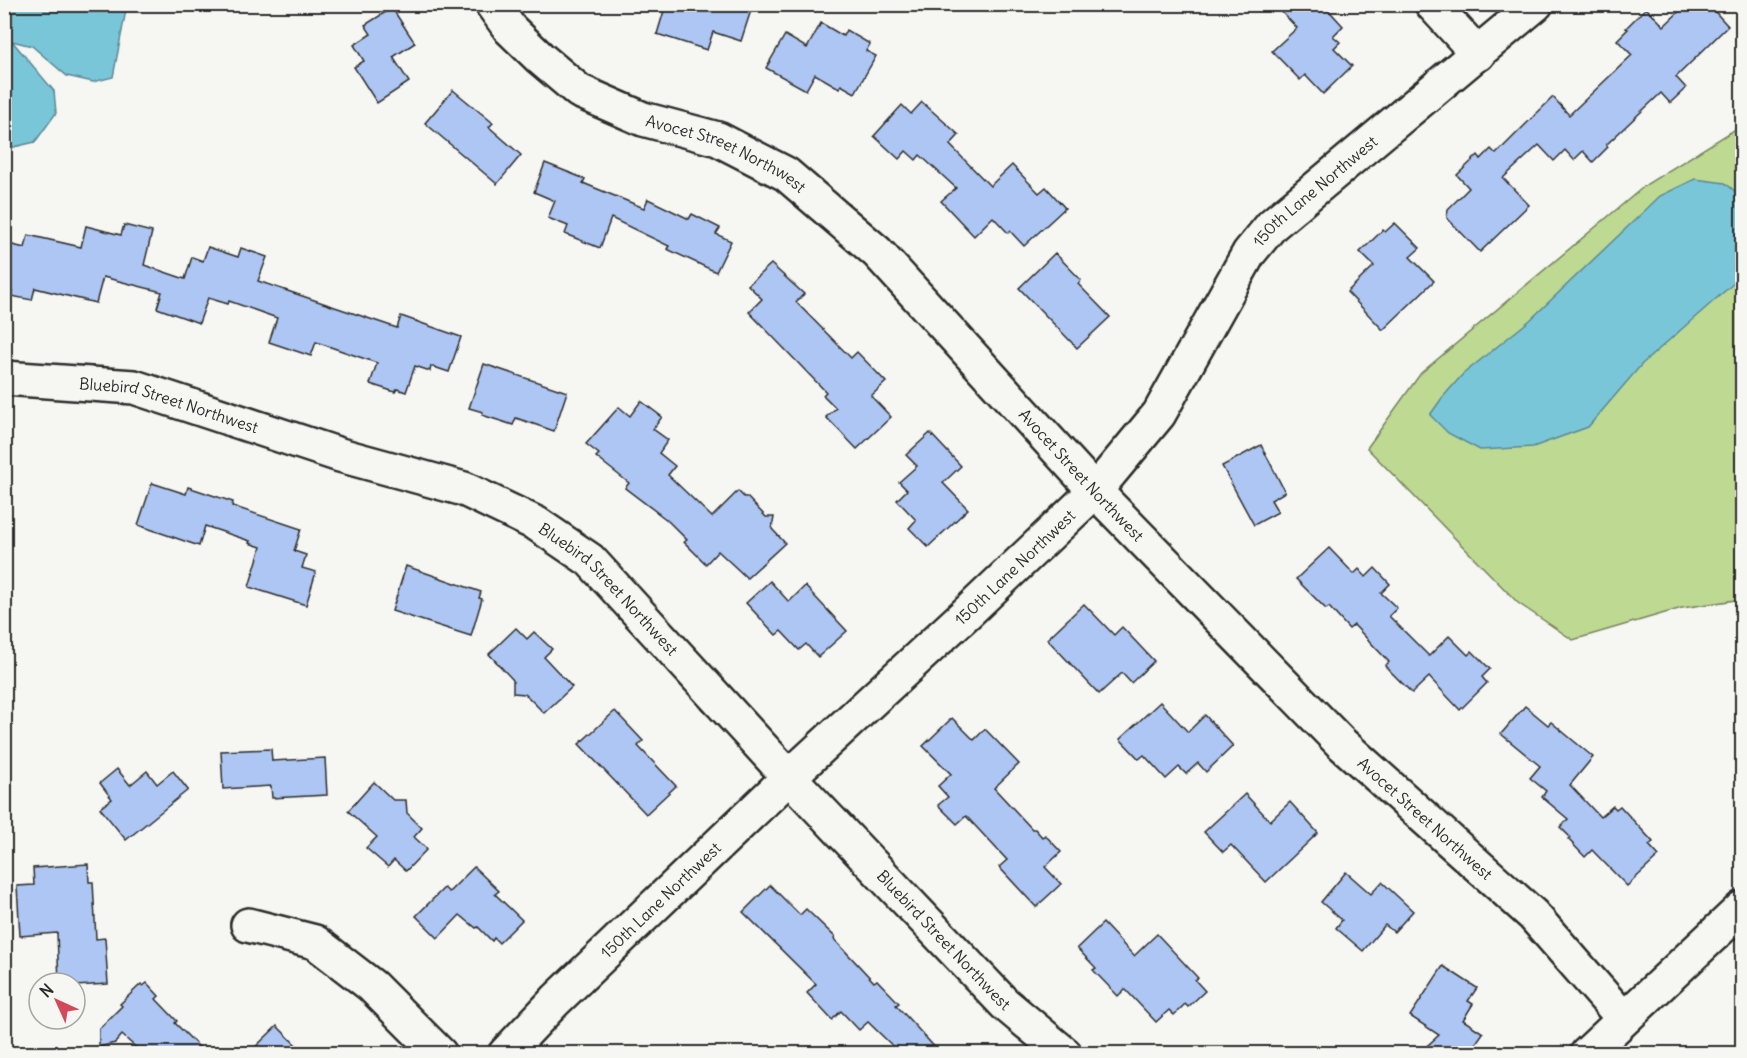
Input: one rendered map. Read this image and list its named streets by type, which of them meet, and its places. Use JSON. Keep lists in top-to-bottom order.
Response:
{
  "streets": {
    "street": ["Avocet Street Northwest", "150th Lane Northwest", "Bluebird Street Northwest"]
  },
  "crossings": [
    ["Avocet Street Northwest", "150th Lane Northwest"],
    ["150th Lane Northwest", "Bluebird Street Northwest"]
  ],
  "north": "top left"
}
